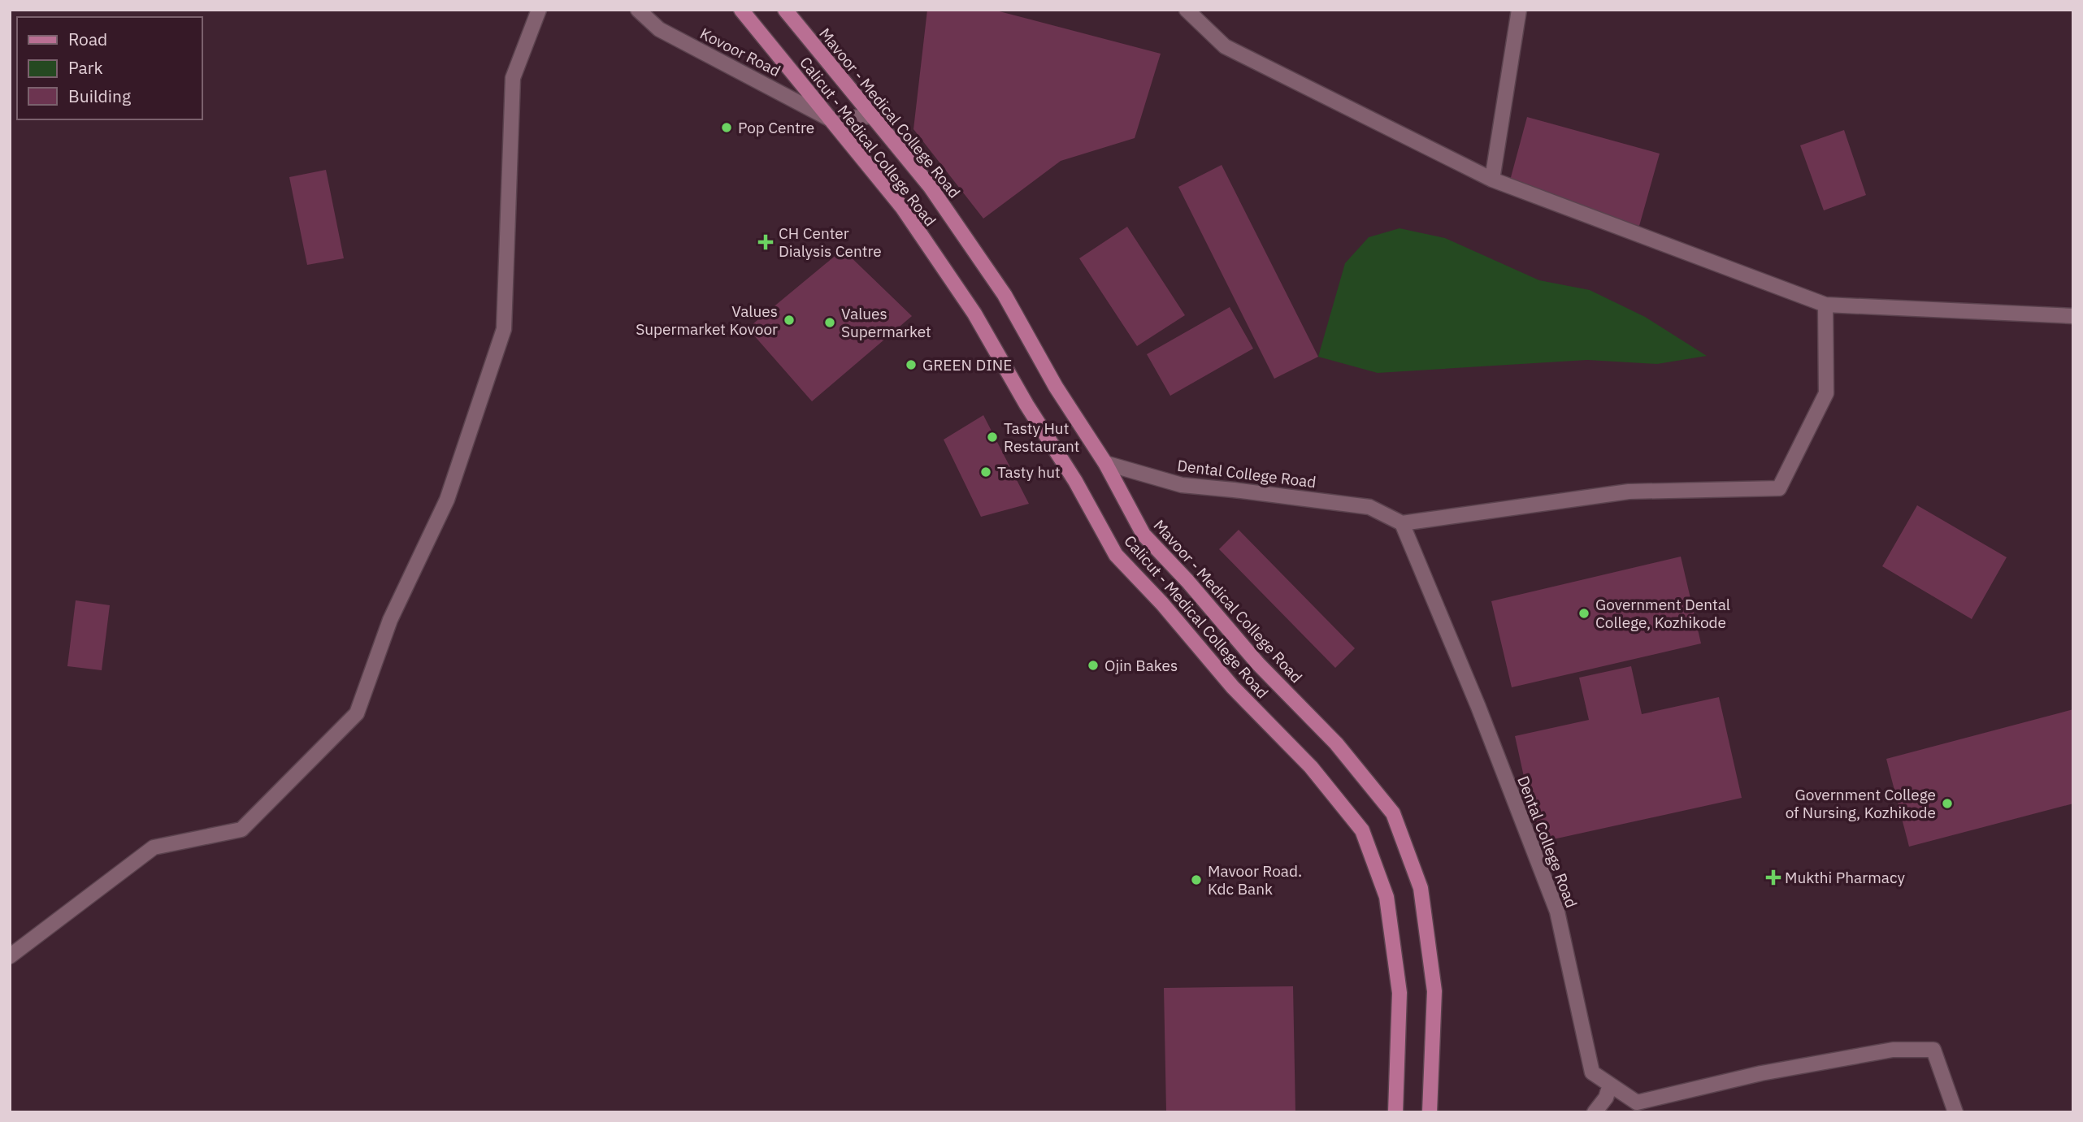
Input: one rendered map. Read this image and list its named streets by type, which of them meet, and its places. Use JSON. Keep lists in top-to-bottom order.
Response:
{
  "streets": {
    "main road": ["Mavoor - Medical College Road", "Calicut - Medical College Road"],
    "street": ["Kovoor Road", "Dental College Road"]
  },
  "crossings": [
    ["Kovoor Road", "Calicut - Medical College Road"],
    ["Mavoor - Medical College Road", "Dental College Road"]
  ],
  "places": {
    "other": [
      "Pop Centre",
      "Values Supermarket Kovoor",
      "Values Supermarket",
      "GREEN DINE",
      "Tasty Hut Restaurant",
      "Tasty hut",
      "Government Dental College, Kozhikode",
      "Ojin Bakes",
      "Government College of Nursing, Kozhikode",
      "Mavoor Road. Kdc Bank"
    ],
    "health": ["CH Center Dialysis Centre", "Mukthi Pharmacy"]
  },
  "legend": ["Road", "Park", "Building"]
}
